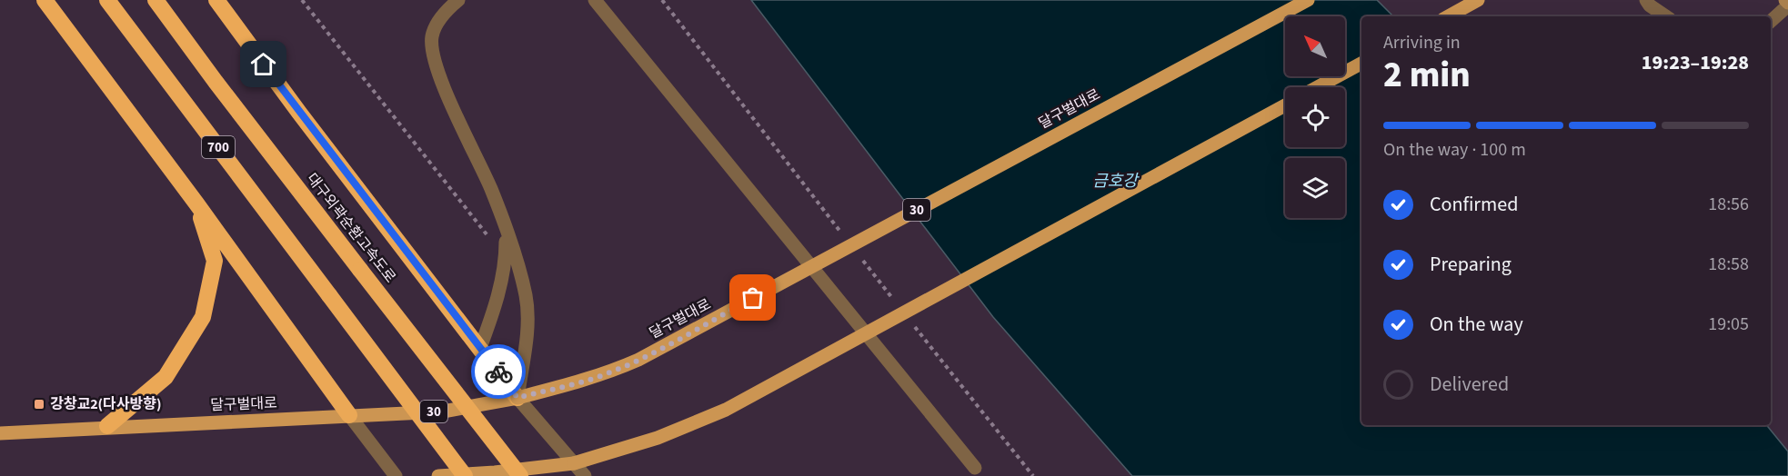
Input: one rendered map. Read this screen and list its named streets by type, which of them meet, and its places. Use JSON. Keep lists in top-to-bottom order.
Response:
{
  "streets": {
    "highway": ["700", "대구외곽순환고속도로"],
    "main road": ["달구벌대로", "30"]
  },
  "water": ["금호강"],
  "places": {
    "transit": ["강창교2(다사방향)"]
  },
  "north": "top left",
  "page": {
    "heading": ["2 min", "Arriving in", "19:23–19:28"],
    "bar": "On the way · 100 m",
    "list": [
      ["Confirmed", "18:56"],
      ["Preparing", "18:58"],
      ["On the way", "19:05"],
      "Delivered"
    ]
  }
}
